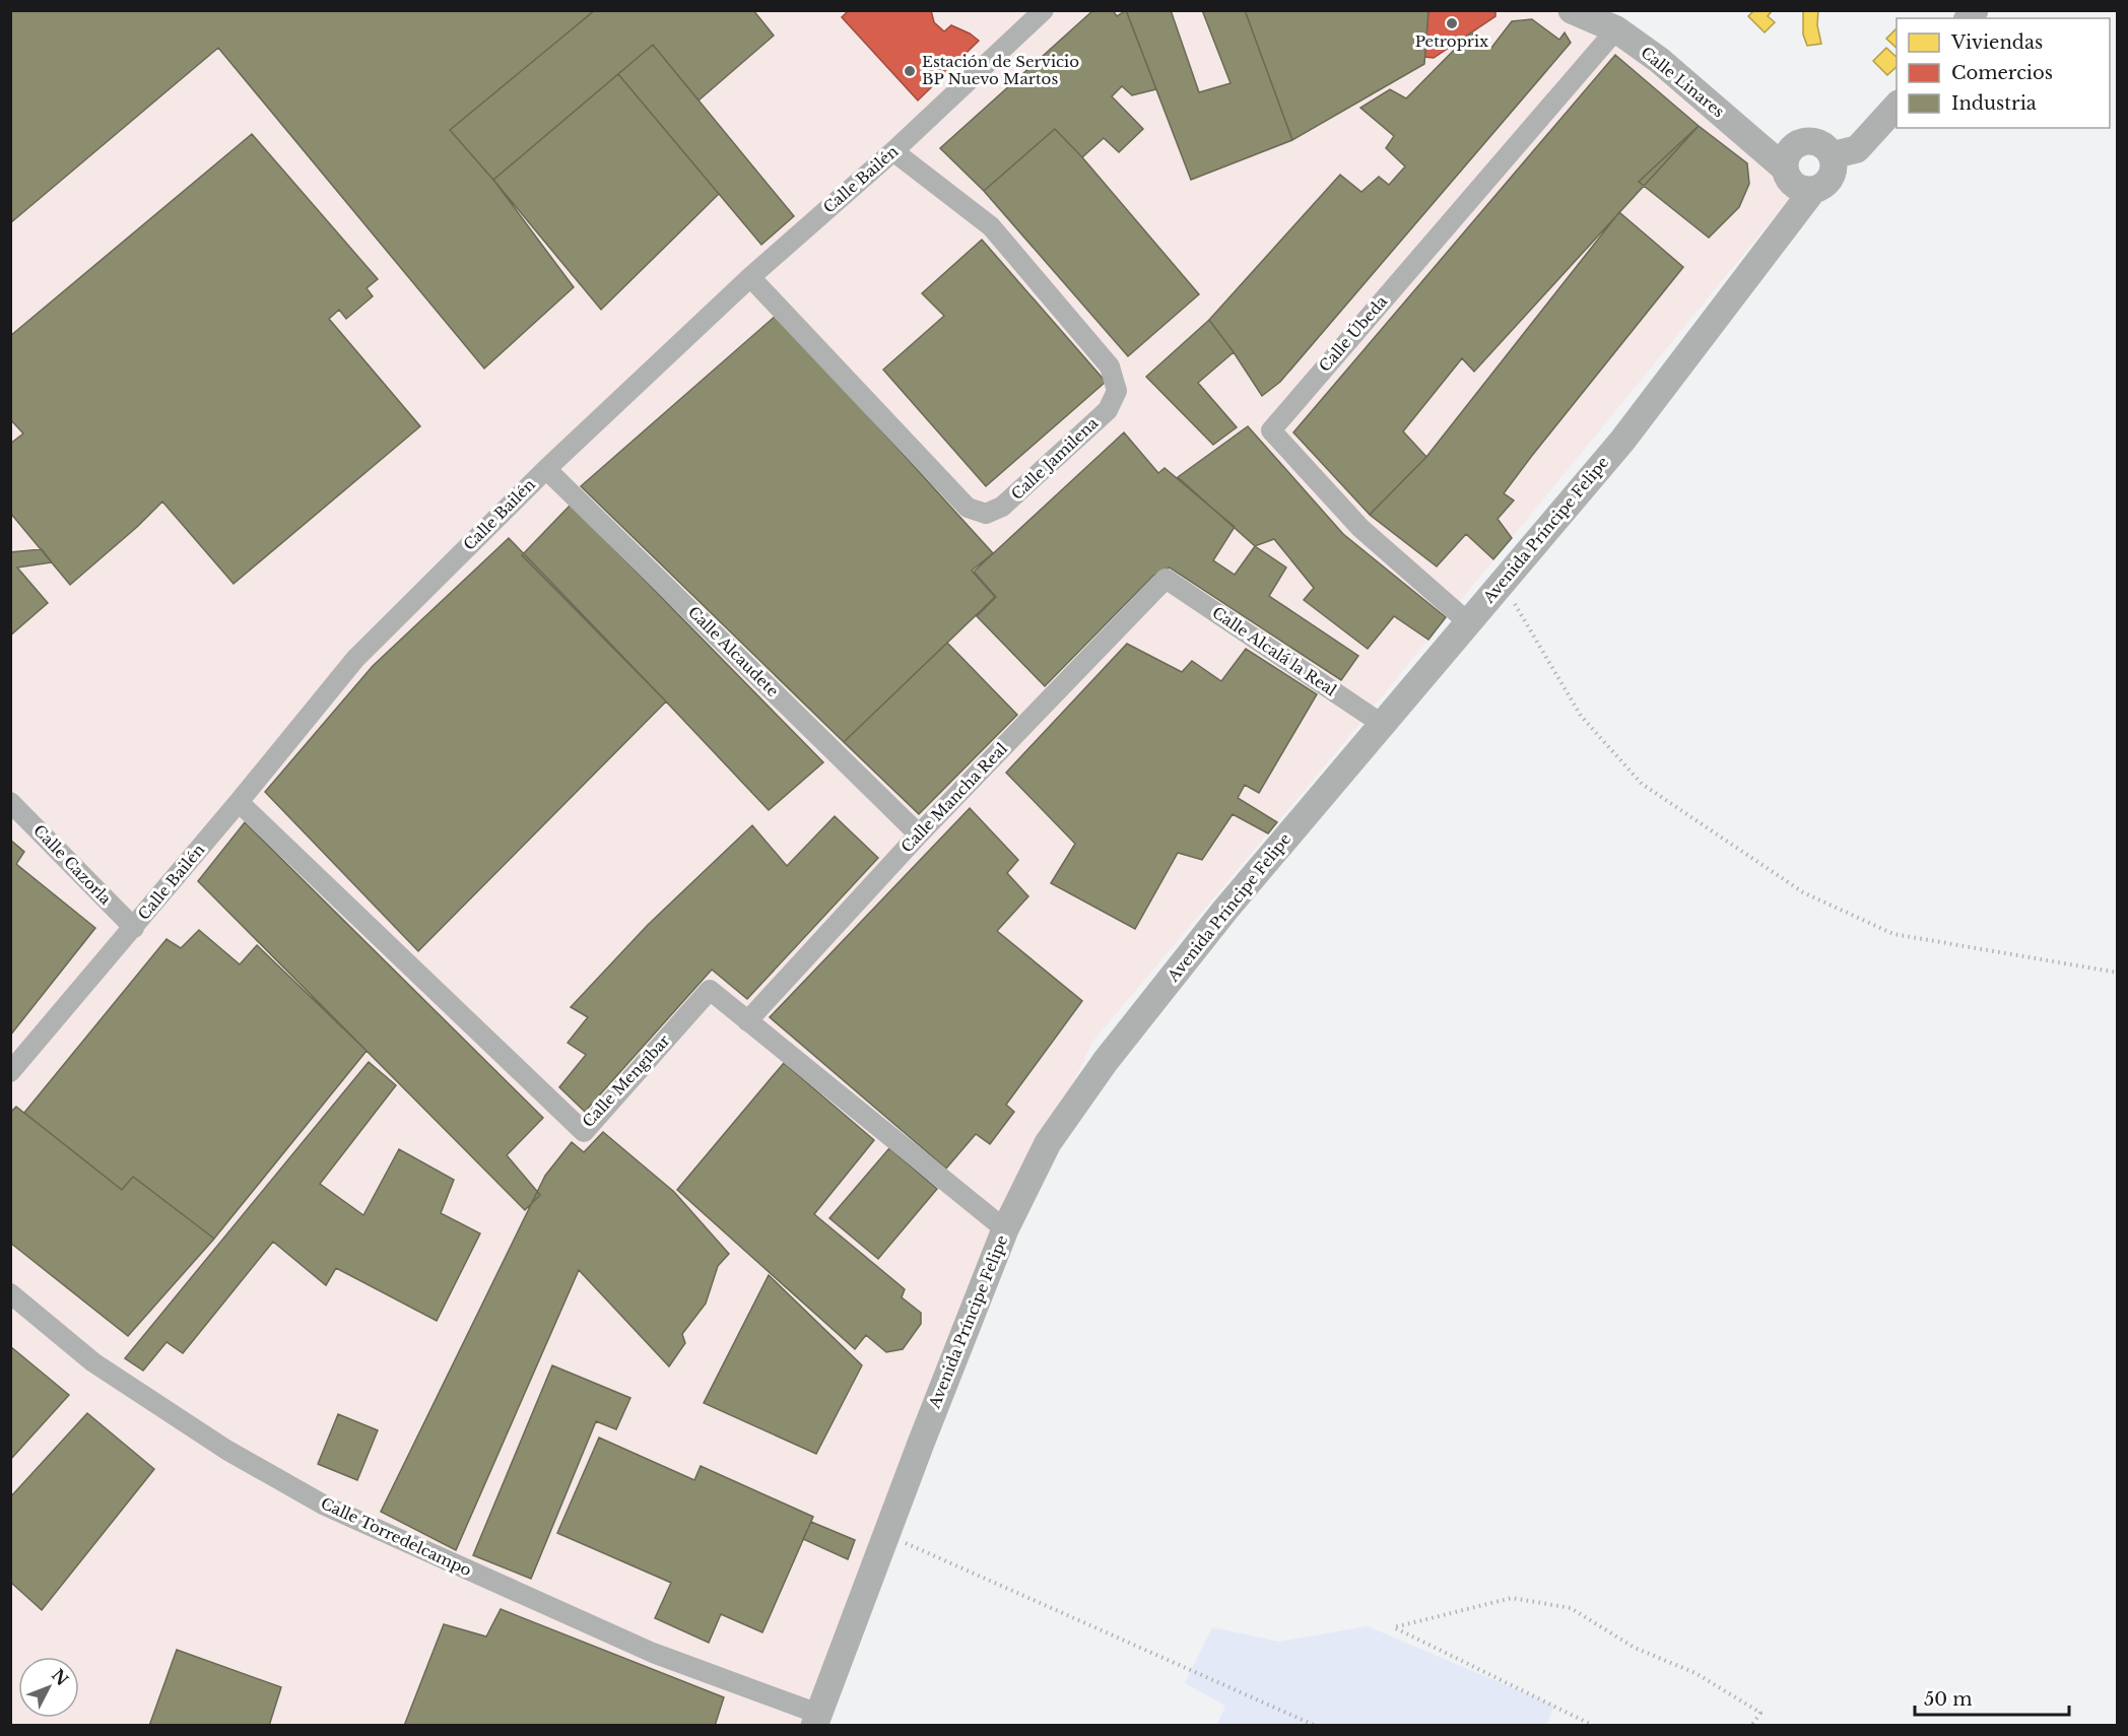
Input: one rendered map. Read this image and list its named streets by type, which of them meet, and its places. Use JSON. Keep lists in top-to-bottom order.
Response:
{
  "streets": {
    "main road": ["Calle Linares", "Avenida Príncipe Felipe"],
    "street": [
      "Calle Bailén",
      "Calle Úbeda",
      "Calle Jamilena",
      "Calle Alcaudete",
      "Calle Alcalá la Real",
      "Calle Mancha Real",
      "Calle Cazorla",
      "Calle Mengíbar",
      "Calle Torredelcampo"
    ]
  },
  "crossings": [
    ["Calle Linares", "Calle Úbeda"],
    ["Calle Linares", "Avenida Príncipe Felipe"],
    ["Calle Bailén", "Calle Jamilena"],
    ["Calle Bailén", "Calle Alcaudete"],
    ["Calle Bailén", "Calle Cazorla"],
    ["Calle Bailén", "Calle Mengíbar"],
    ["Calle Úbeda", "Avenida Príncipe Felipe"],
    ["Avenida Príncipe Felipe", "Calle Alcalá la Real"],
    ["Avenida Príncipe Felipe", "Calle Mengíbar"],
    ["Avenida Príncipe Felipe", "Calle Torredelcampo"],
    ["Calle Alcaudete", "Calle Mancha Real"],
    ["Calle Alcalá la Real", "Calle Mancha Real"],
    ["Calle Mancha Real", "Calle Mengíbar"]
  ],
  "places": ["Petroprix", "Estación de Servicio BP Nuevo Martos"],
  "legend": ["Viviendas", "Comercios", "Industria"],
  "scale_bar": "50 m",
  "north": "top right"
}
